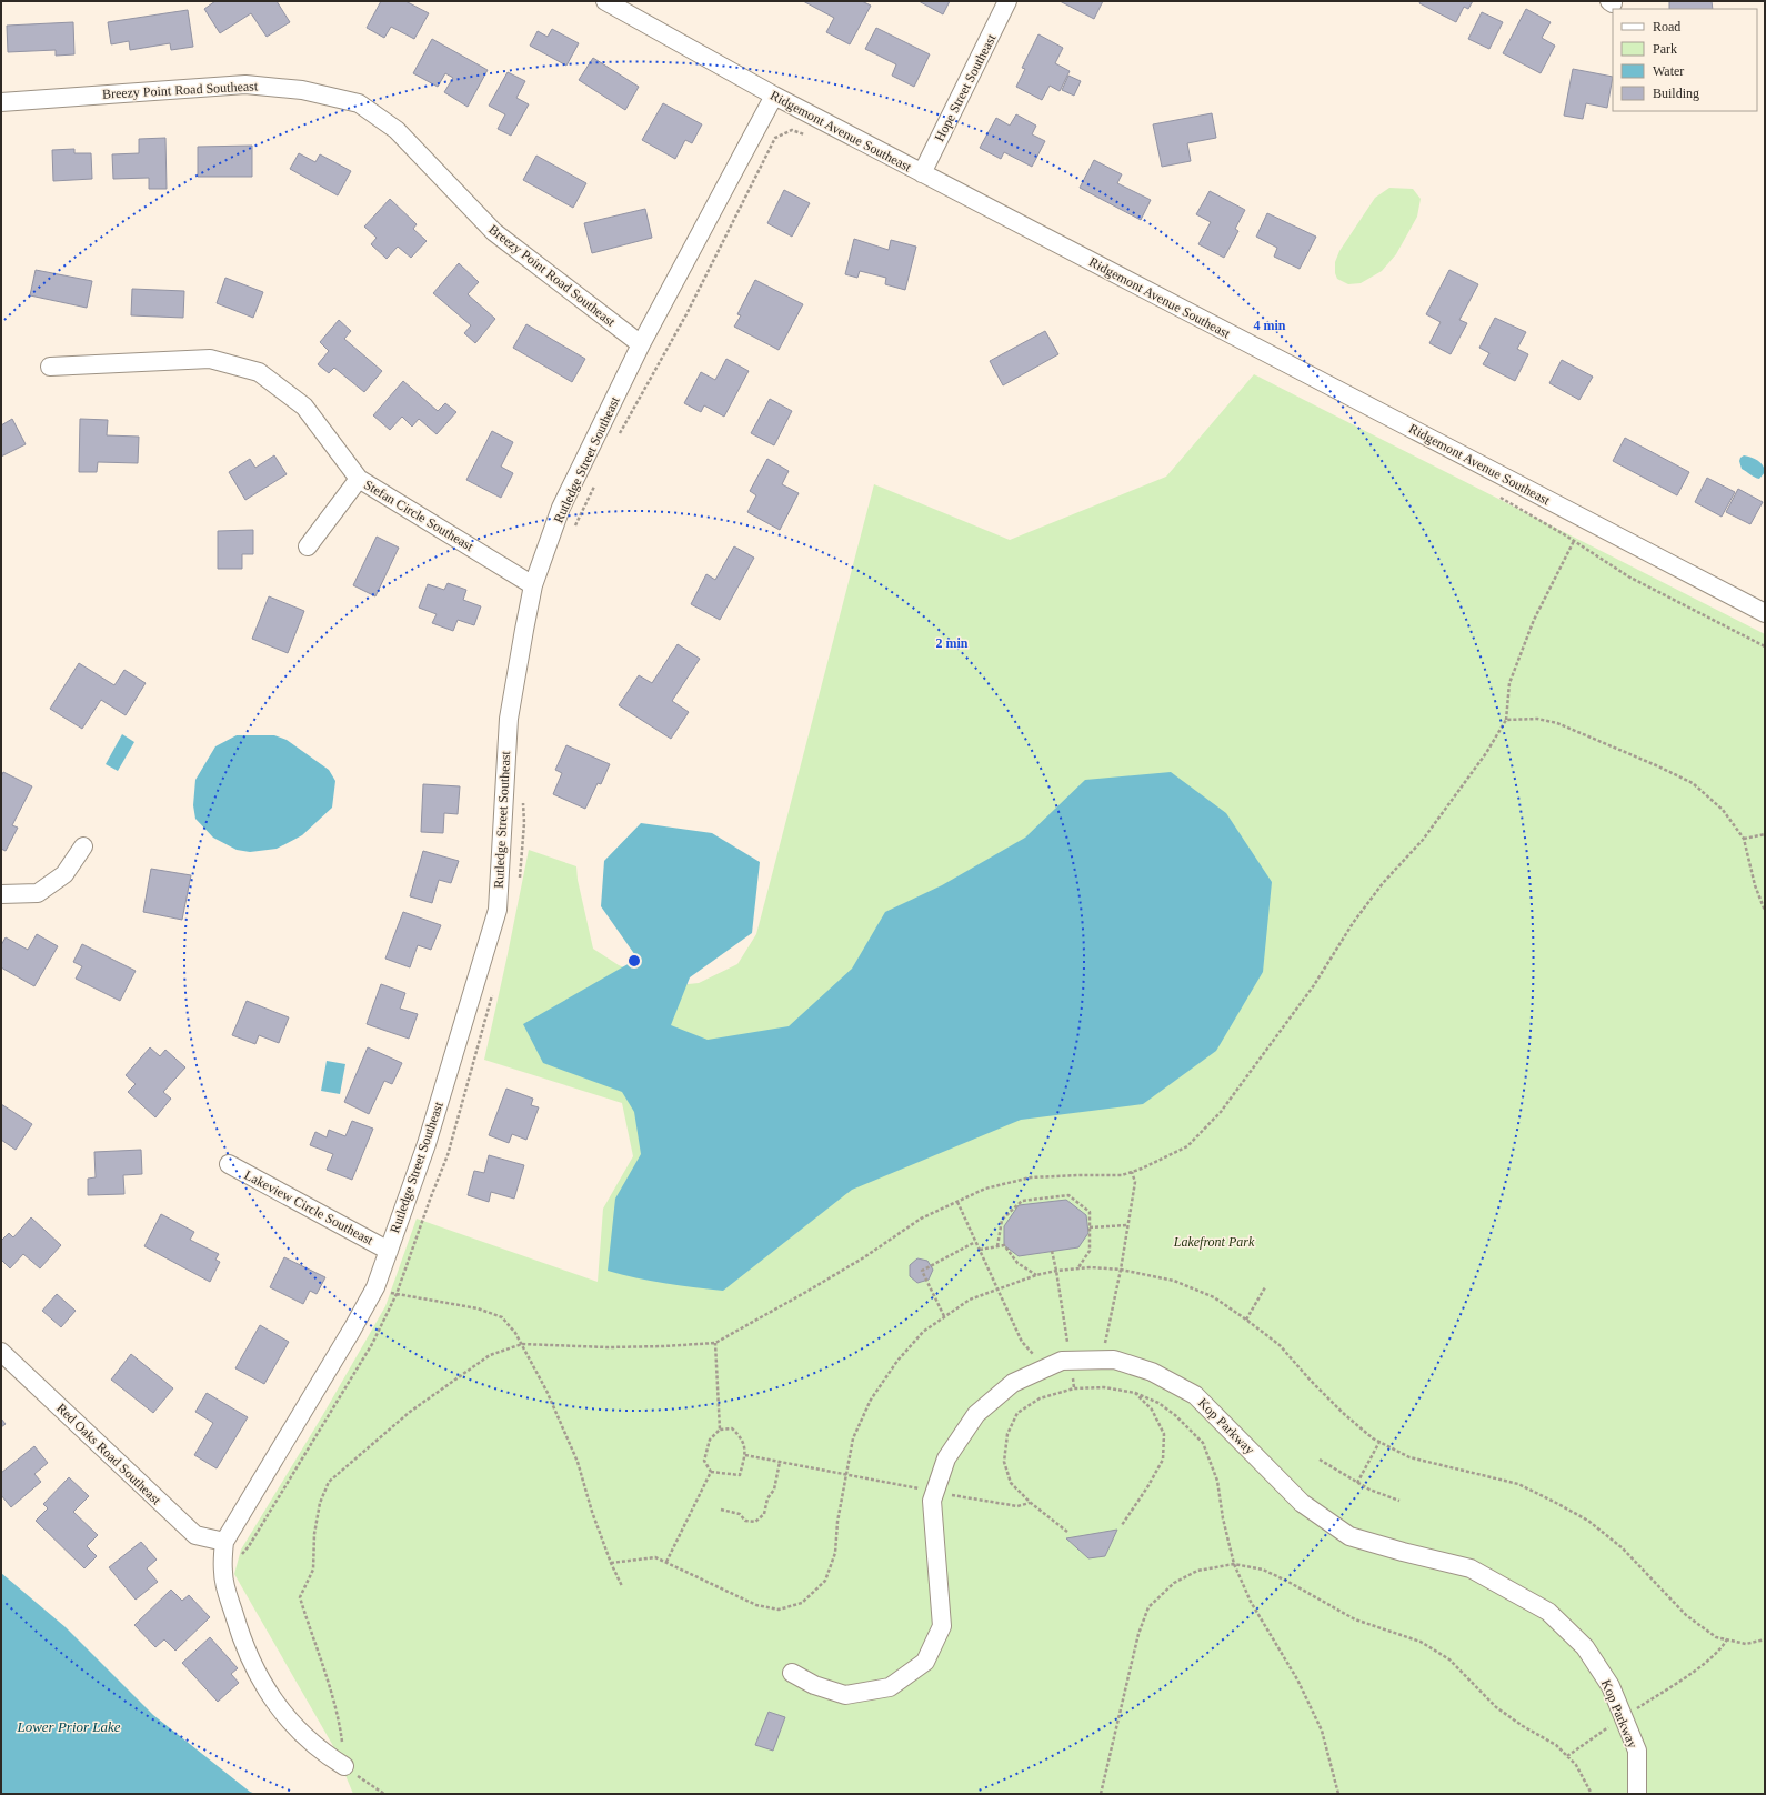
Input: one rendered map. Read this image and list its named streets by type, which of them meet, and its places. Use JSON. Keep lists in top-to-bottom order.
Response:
{
  "streets": {
    "street": [
      "Hope Street Southeast",
      "Breezy Point Road Southeast",
      "Ridgemont Avenue Southeast",
      "Rutledge Street Southeast",
      "Stefan Circle Southeast",
      "Lakeview Circle Southeast",
      "Kop Parkway",
      "Red Oaks Road Southeast"
    ]
  },
  "crossings": [
    ["Hope Street Southeast", "Ridgemont Avenue Southeast"],
    ["Breezy Point Road Southeast", "Rutledge Street Southeast"],
    ["Ridgemont Avenue Southeast", "Rutledge Street Southeast"],
    ["Rutledge Street Southeast", "Stefan Circle Southeast"],
    ["Rutledge Street Southeast", "Lakeview Circle Southeast"],
    ["Rutledge Street Southeast", "Red Oaks Road Southeast"]
  ],
  "water": ["Lower Prior Lake"],
  "parks": ["Lakefront Park"],
  "legend": [
    "Road",
    "Park",
    "Water",
    "Building"
  ],
  "rings": ["4 min", "2 min"]
}
